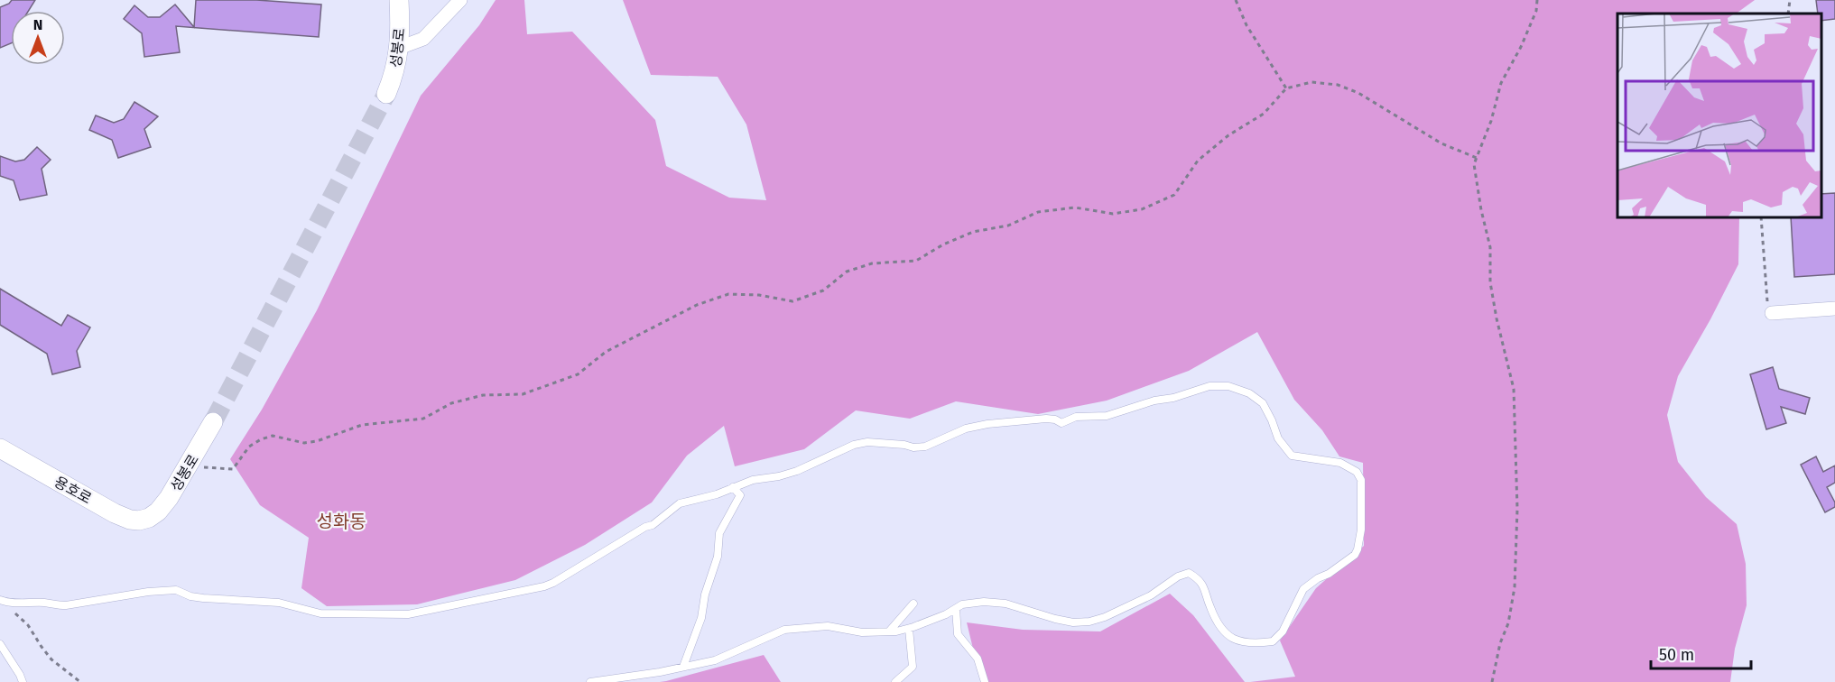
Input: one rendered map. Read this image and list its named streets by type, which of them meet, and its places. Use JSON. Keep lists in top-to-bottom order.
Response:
{
  "streets": {
    "street": ["성봉로", "용호로"]
  },
  "crossings": [
    ["성봉로", "용호로"]
  ],
  "districts": ["성화동"],
  "scale_bar": "50 m",
  "north": "top"
}
